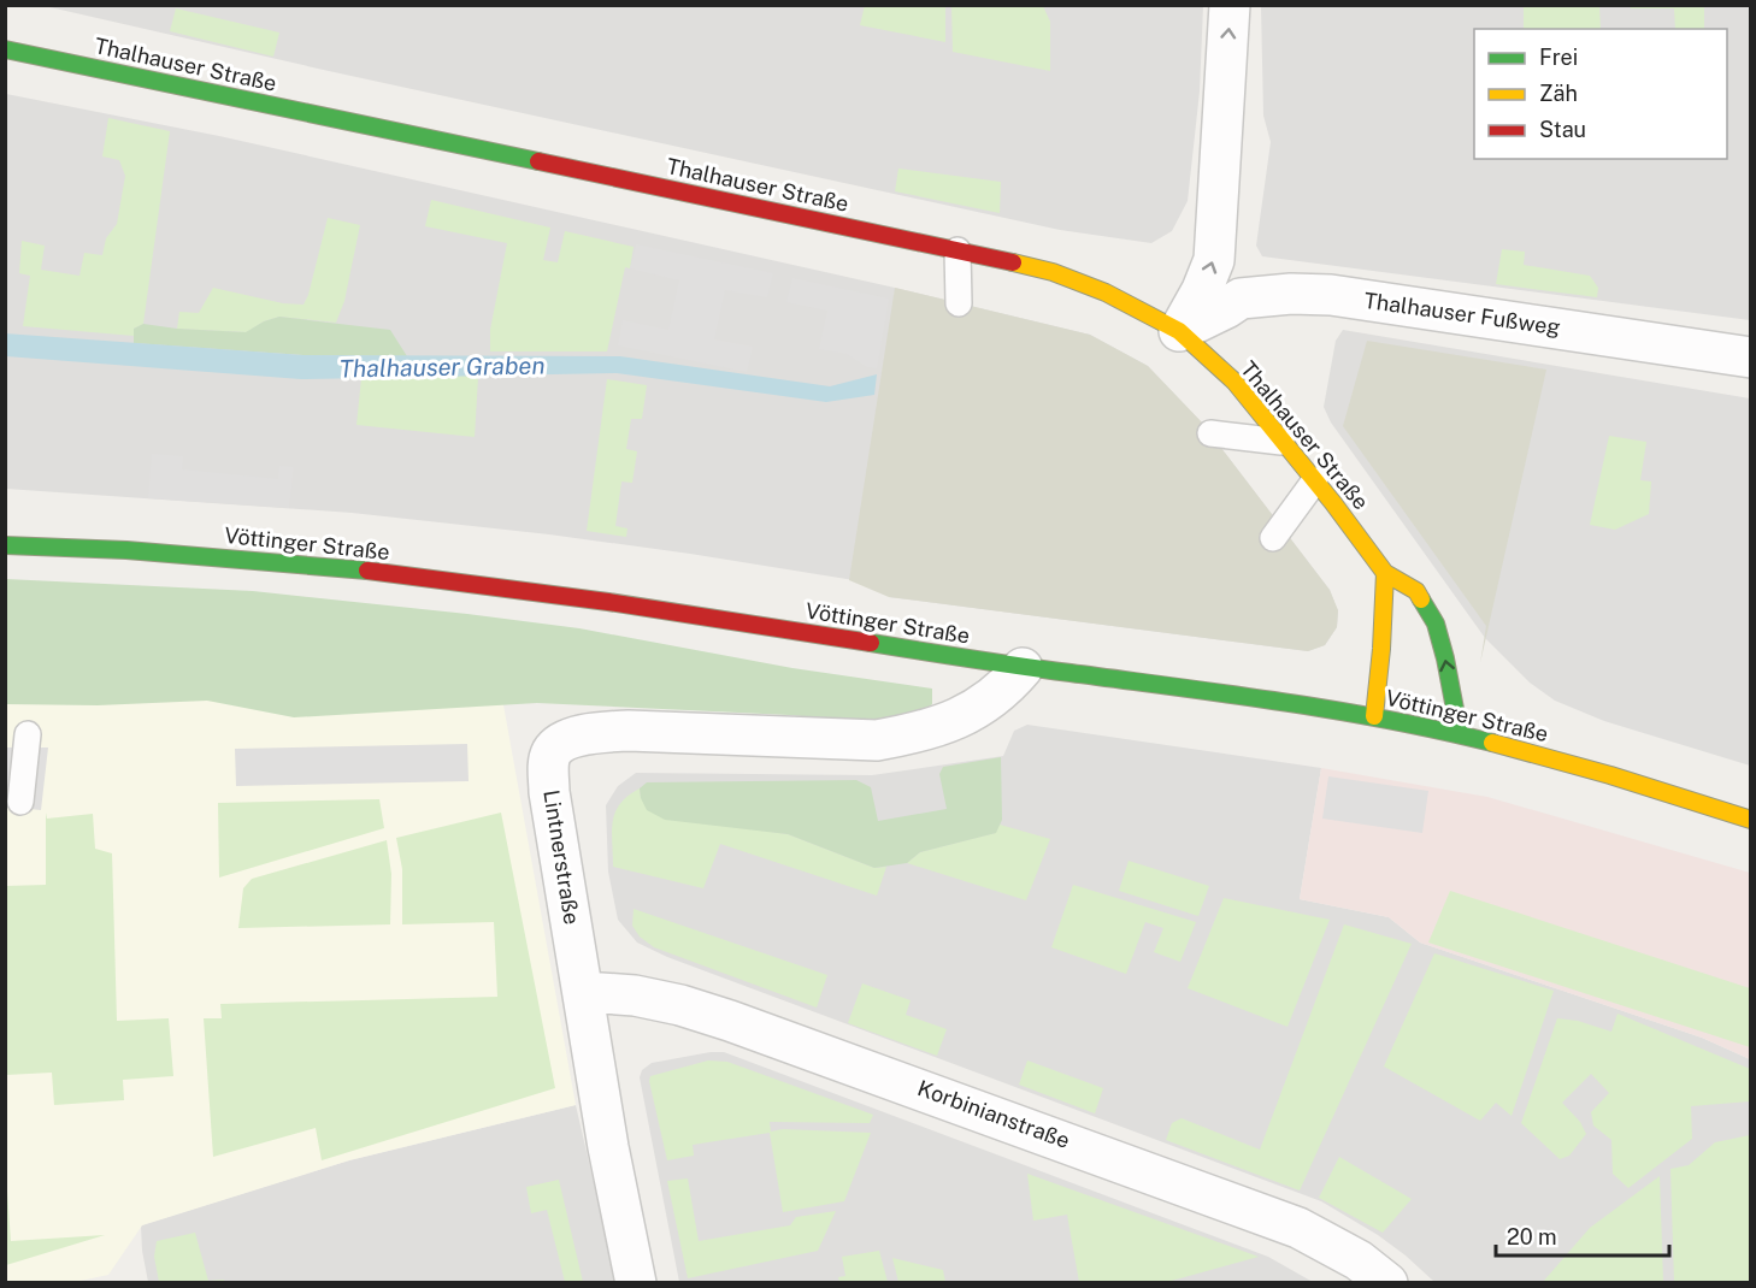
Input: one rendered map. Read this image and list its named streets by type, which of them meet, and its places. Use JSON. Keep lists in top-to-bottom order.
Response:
{
  "streets": {
    "main road": ["Thalhauser Straße", "Vöttinger Straße"],
    "street": ["Thalhauser Fußweg", "Lintnerstraße", "Korbinianstraße"]
  },
  "crossings": [
    ["Thalhauser Straße", "Thalhauser Fußweg"],
    ["Thalhauser Straße", "Vöttinger Straße"],
    ["Vöttinger Straße", "Lintnerstraße"],
    ["Lintnerstraße", "Korbinianstraße"]
  ],
  "water": ["Thalhauser Graben"],
  "legend": ["Frei", "Zäh", "Stau"],
  "scale_bar": "20 m"
}
